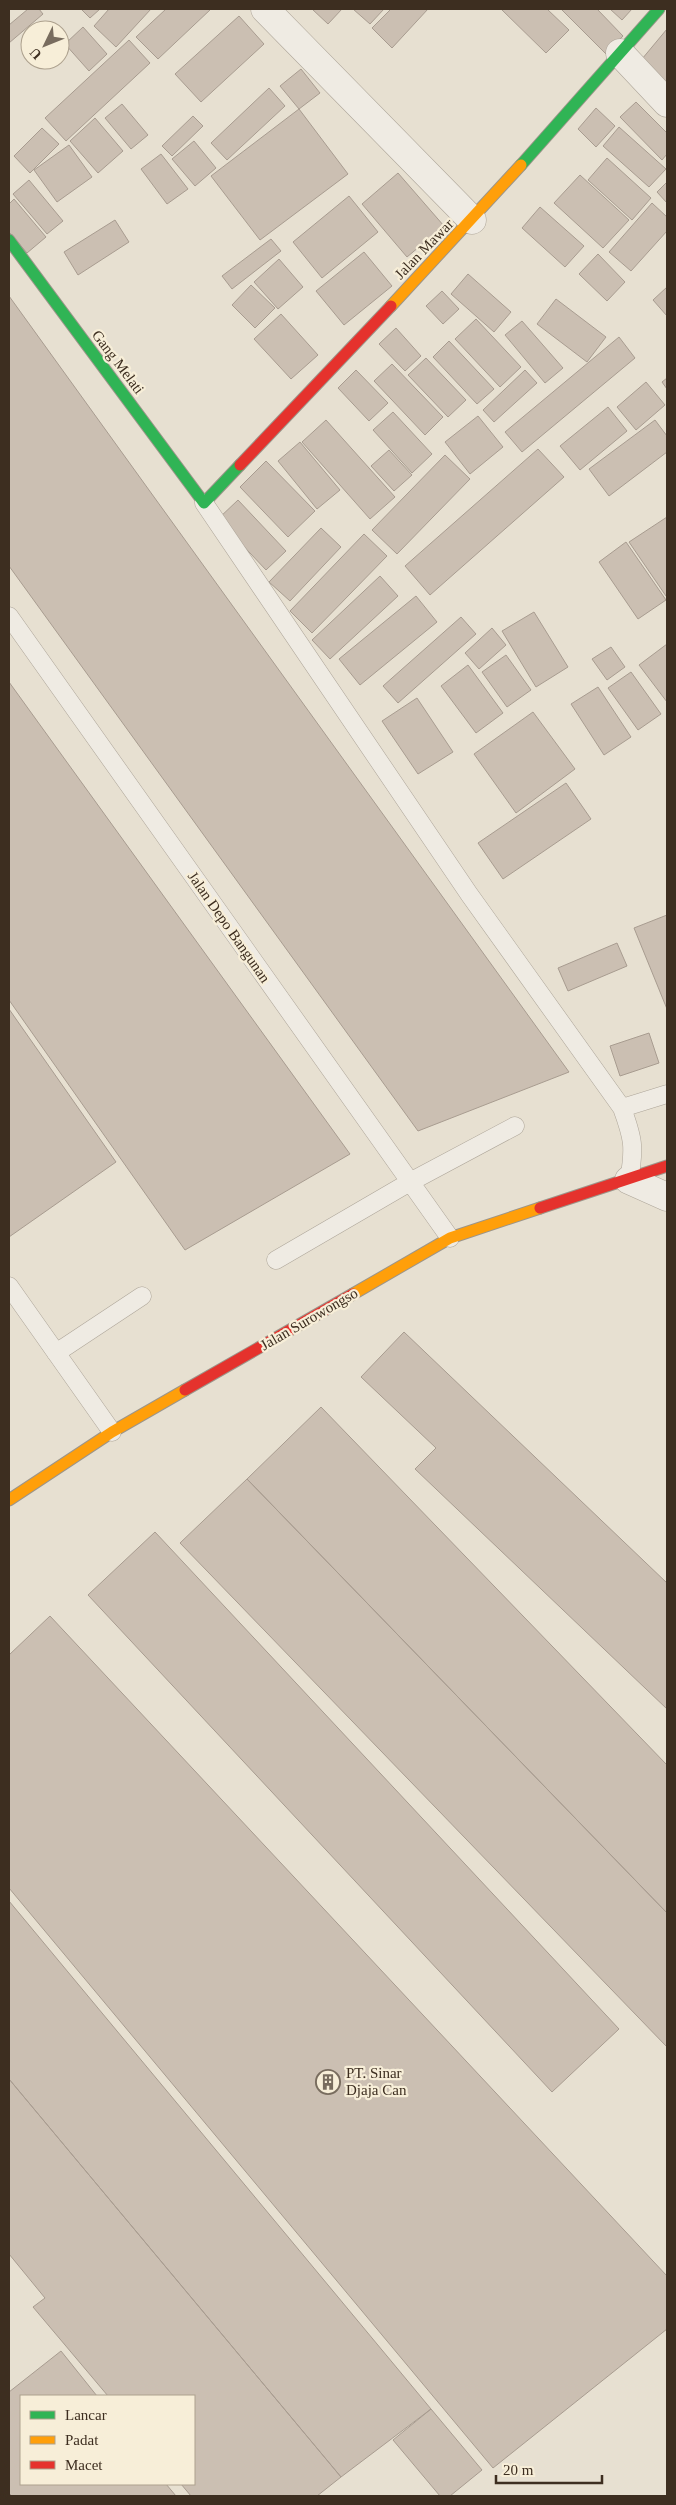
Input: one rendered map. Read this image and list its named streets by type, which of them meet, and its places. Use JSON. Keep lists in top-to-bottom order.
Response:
{
  "streets": {
    "street": ["Jalan Mawar", "Gang Melati", "Jalan Surowongso"],
    "lane": ["Jalan Depo Bangunan"]
  },
  "crossings": [
    ["Jalan Mawar", "Gang Melati"],
    ["Jalan Depo Bangunan", "Jalan Surowongso"]
  ],
  "places": {
    "building": ["PT. Sinar Djaja Can"]
  },
  "legend": ["Lancar", "Padat", "Macet"],
  "scale_bar": "20 m",
  "north": "bottom left"
}
